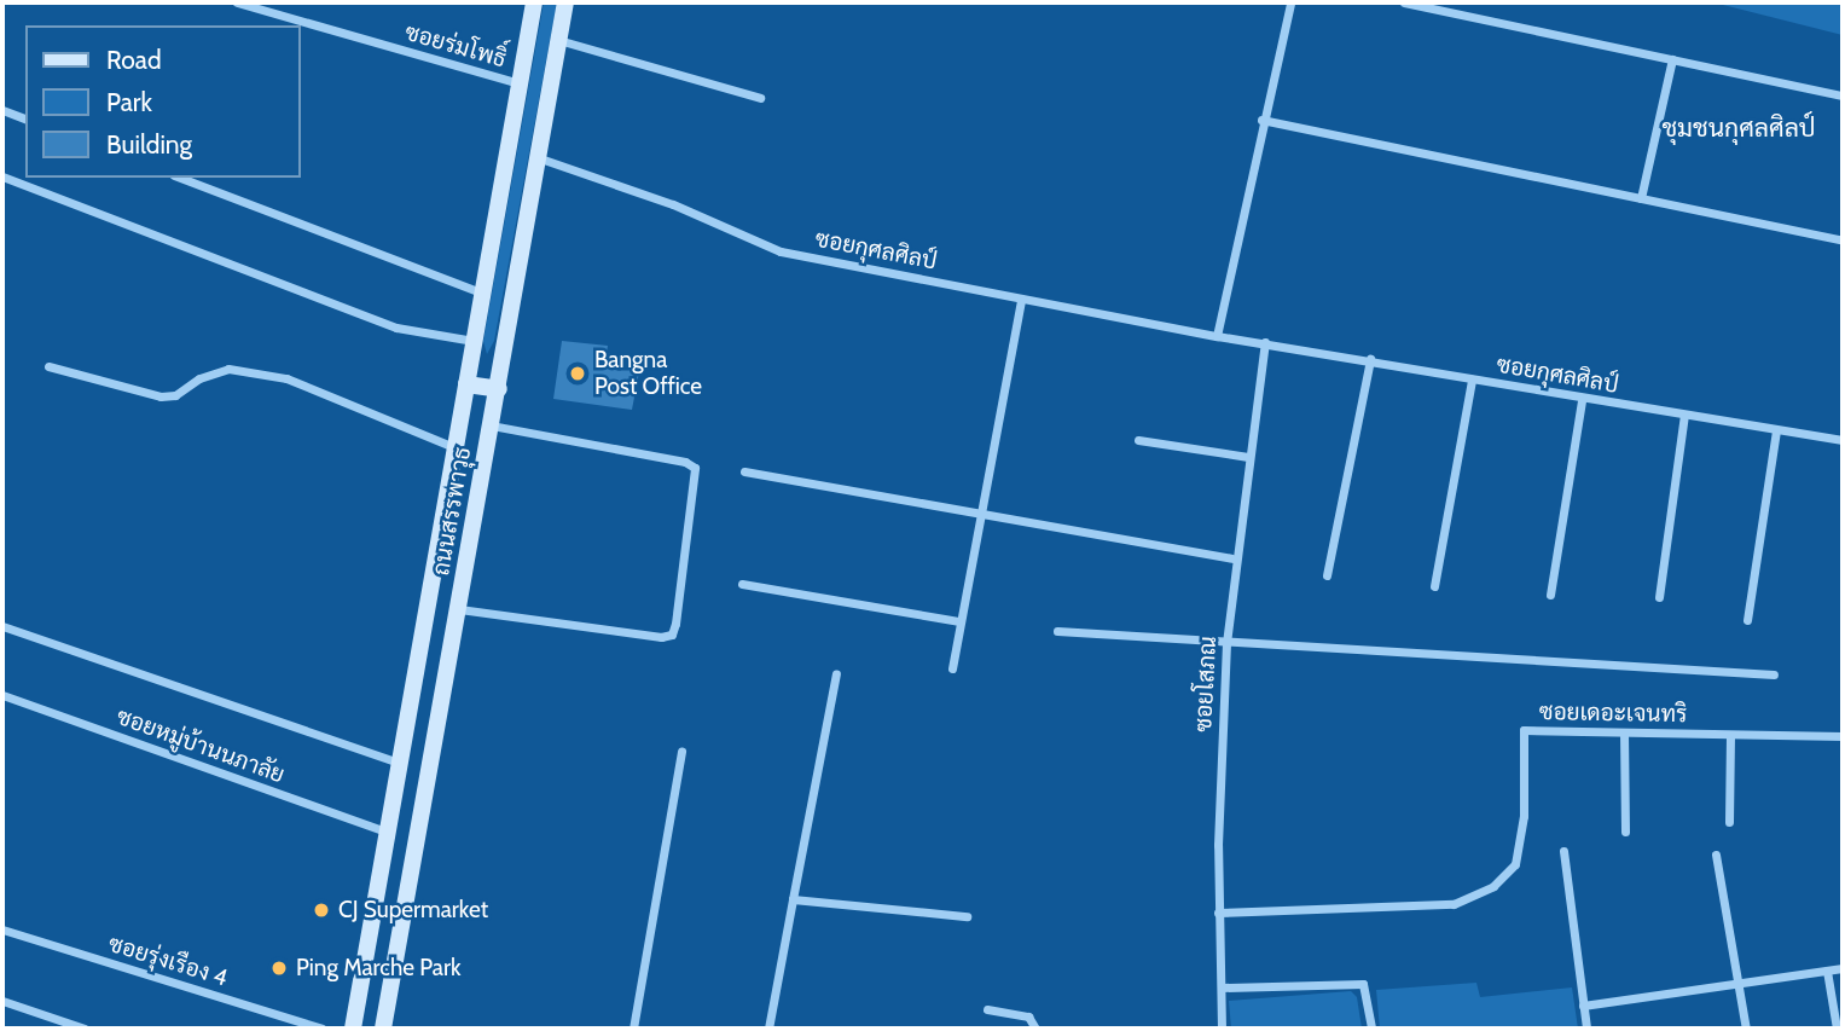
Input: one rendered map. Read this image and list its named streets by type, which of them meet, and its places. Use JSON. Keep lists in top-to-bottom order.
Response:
{
  "streets": {
    "main road": ["ถนนสรรพาวุธ"],
    "street": [
      "ซอยร่มโพธิ์",
      "ซอยกุศลศิลป์",
      "ซอยโสภณ",
      "ซอยเดอะเจนทริ",
      "ซอยหมู่บ้านนภาลัย",
      "ซอยรุ่งเรือง 4"
    ]
  },
  "crossings": [
    ["ซอยร่มโพธิ์", "ถนนสรรพาวุธ"],
    ["ซอยกุศลศิลป์", "ถนนสรรพาวุธ"],
    ["ซอยกุศลศิลป์", "ซอยโสภณ"],
    ["ถนนสรรพาวุธ", "ซอยหมู่บ้านนภาลัย"],
    ["ซอยโสภณ", "ซอยเดอะเจนทริ"]
  ],
  "districts": ["ชุมชนกุศลศิลป์"],
  "places": ["Bangna Post Office", "CJ Supermarket", "Ping Marche Park"],
  "legend": ["Road", "Park", "Building"]
}
